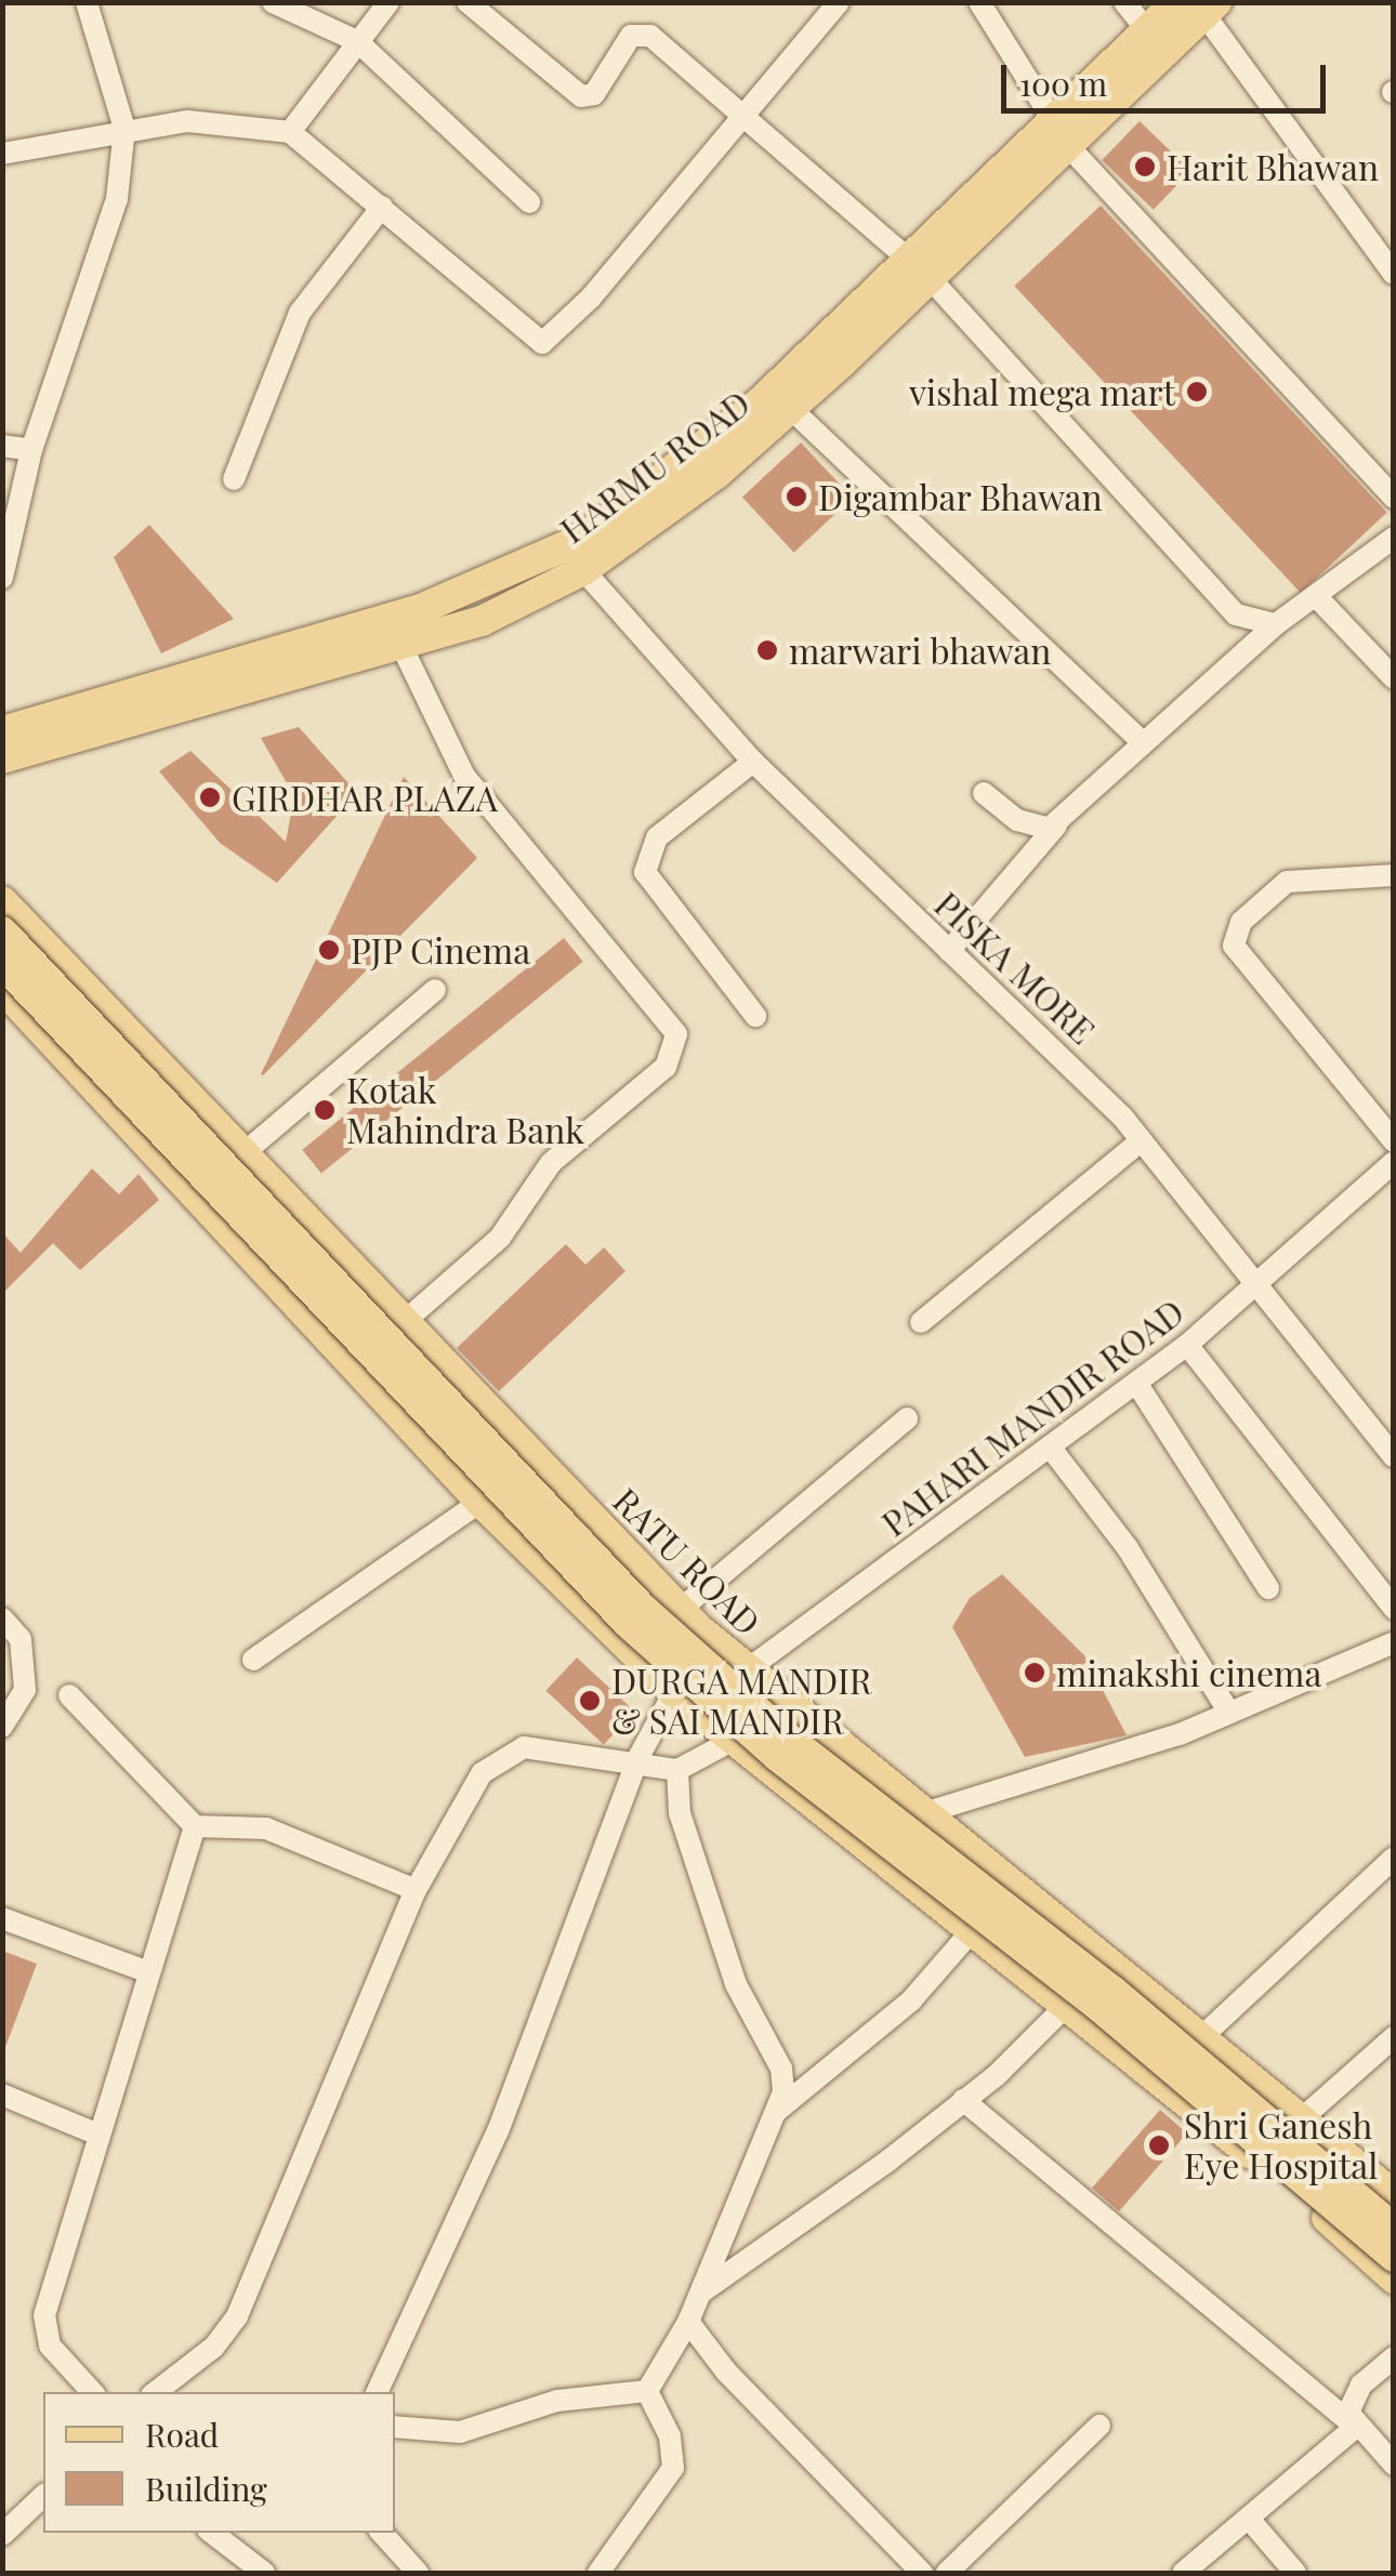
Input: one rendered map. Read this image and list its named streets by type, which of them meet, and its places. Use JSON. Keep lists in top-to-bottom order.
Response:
{
  "streets": {
    "main road": ["HARMU ROAD", "RATU ROAD"],
    "street": ["PISKA MORE", "PAHARI MANDIR ROAD"]
  },
  "crossings": [
    ["HARMU ROAD", "PISKA MORE"],
    ["PISKA MORE", "PAHARI MANDIR ROAD"],
    ["PAHARI MANDIR ROAD", "RATU ROAD"]
  ],
  "places": [
    "Harit Bhawan",
    "vishal mega mart",
    "Digambar Bhawan",
    "marwari bhawan",
    "GIRDHAR PLAZA",
    "PJP Cinema",
    "Kotak Mahindra Bank",
    "minakshi cinema",
    "DURGA MANDIR & SAI MANDIR",
    "Shri Ganesh Eye Hospital"
  ],
  "legend": ["Road", "Building"],
  "scale_bar": "100 m"
}
